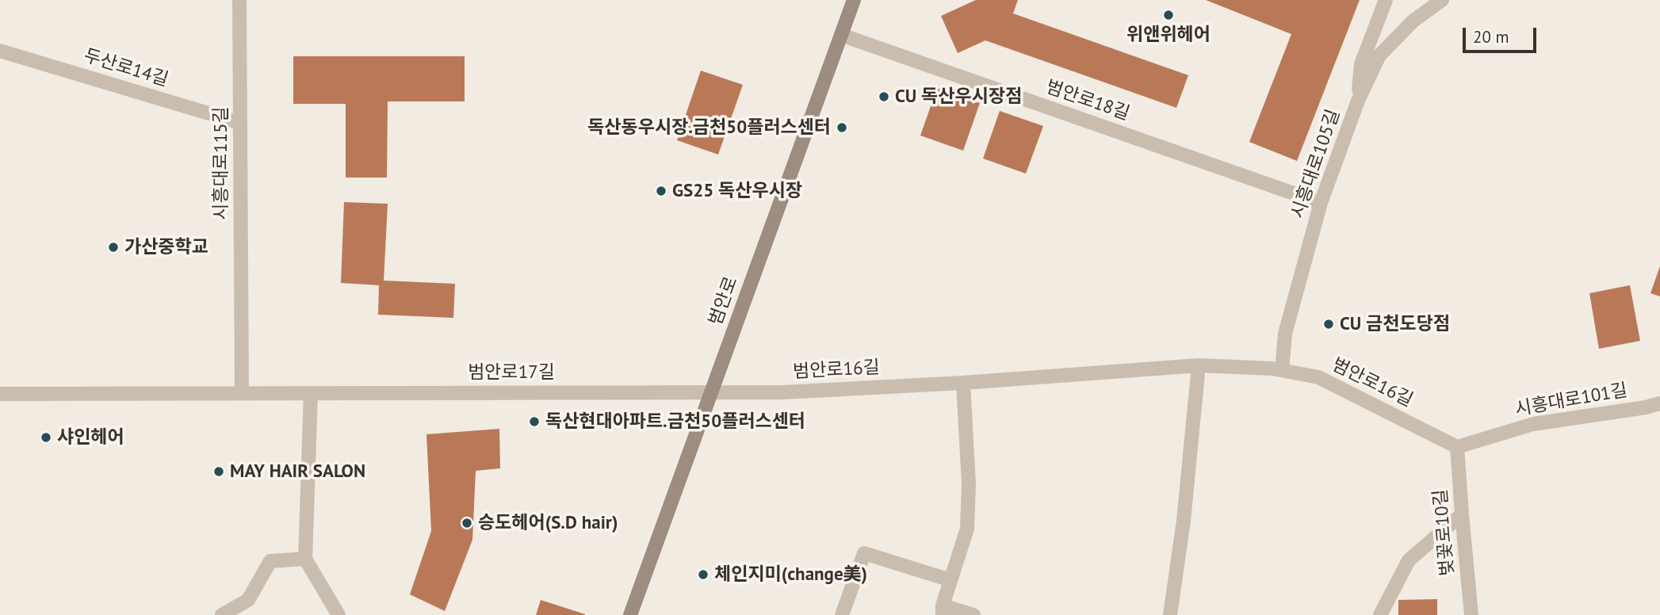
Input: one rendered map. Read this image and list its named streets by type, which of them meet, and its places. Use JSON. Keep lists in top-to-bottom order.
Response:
{
  "streets": {
    "main road": ["범안로"],
    "street": [
      "두산로14길",
      "범안로18길",
      "시흥대로115길",
      "시흥대로105길",
      "범안로16길",
      "범안로17길",
      "시흥대로101길",
      "벚꽃로10길"
    ]
  },
  "crossings": [
    ["두산로14길", "시흥대로115길"],
    ["범안로18길", "시흥대로105길"],
    ["범안로18길", "범안로"],
    ["시흥대로115길", "범안로17길"],
    ["시흥대로105길", "범안로16길"],
    ["범안로", "범안로16길"],
    ["범안로", "범안로17길"],
    ["범안로16길", "범안로17길"],
    ["범안로16길", "시흥대로101길"],
    ["범안로16길", "벚꽃로10길"],
    ["시흥대로101길", "벚꽃로10길"]
  ],
  "places": [
    "위앤위헤어",
    "CU 독산우시장점",
    "독산동우시장.금천50플러스센터",
    "GS25 독산우시장",
    "가산중학교",
    "CU 금천도당점",
    "독산현대아파트.금천50플러스센터",
    "샤인헤어",
    "MAY HAIR SALON",
    "승도헤어(S.D hair)",
    "체인지미(change美)"
  ],
  "scale_bar": "20 m"
}
